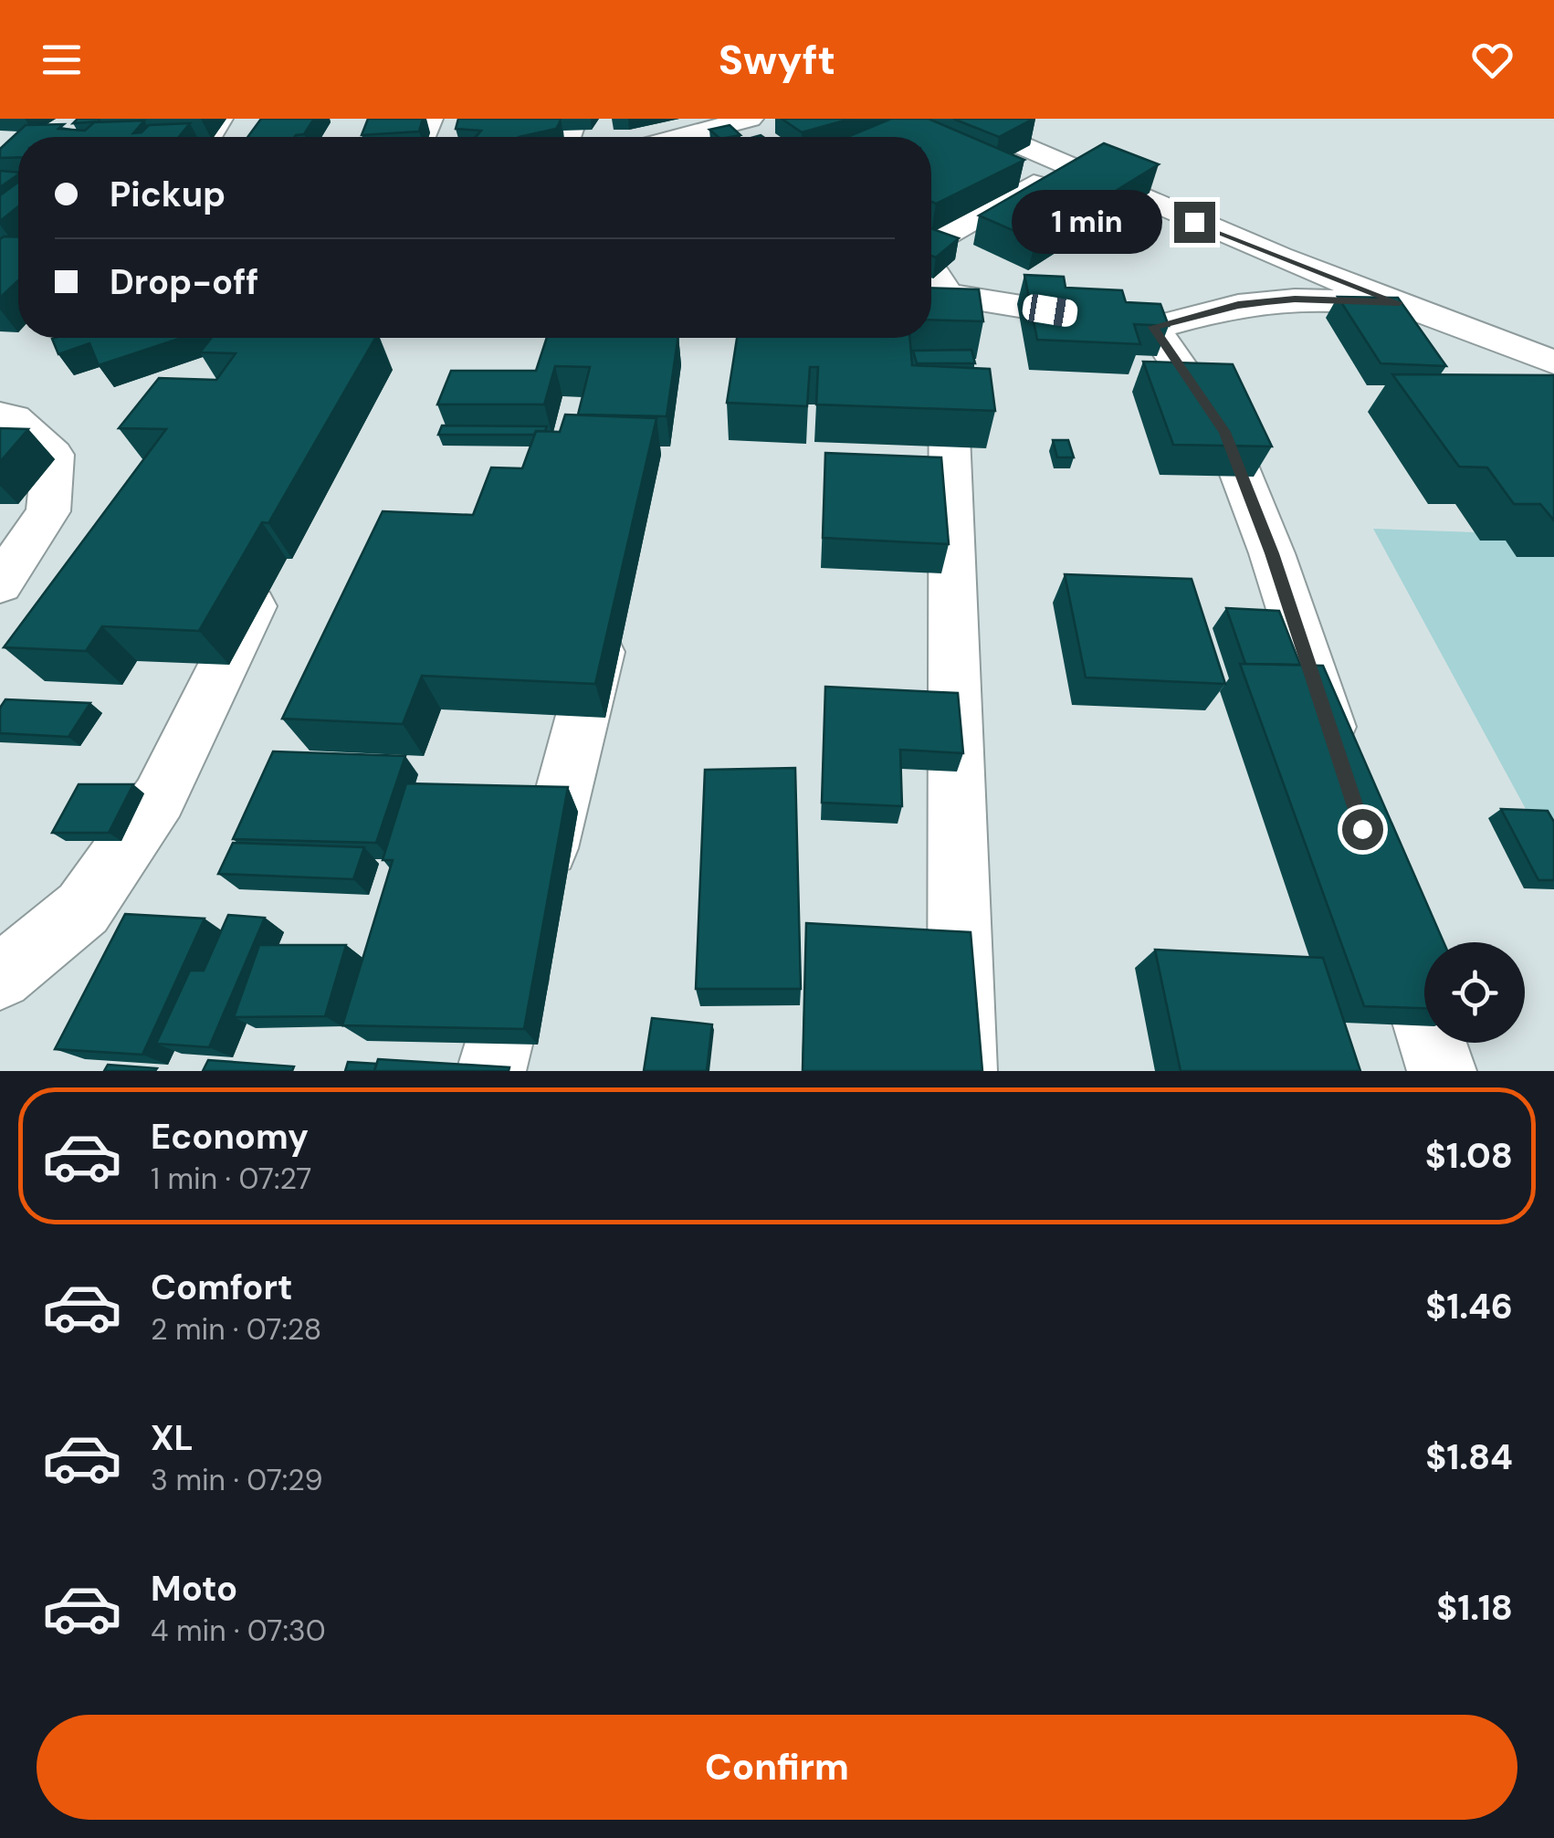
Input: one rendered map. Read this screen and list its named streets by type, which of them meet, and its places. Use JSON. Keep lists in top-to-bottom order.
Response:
{
  "page": {
    "header": "Swyft",
    "banner": ["Pickup", "Drop-off"],
    "bubble": "1 min",
    "list": [
      {
        "name": "Economy",
        "note": "1 min · 07:27",
        "value": "$1.08"
      },
      {
        "name": "Comfort",
        "note": "2 min · 07:28",
        "value": "$1.46"
      },
      {
        "name": "XL",
        "note": "3 min · 07:29",
        "value": "$1.84"
      },
      {
        "name": "Moto",
        "note": "4 min · 07:30",
        "value": "$1.18"
      }
    ],
    "buttons": "Confirm"
  }
}
